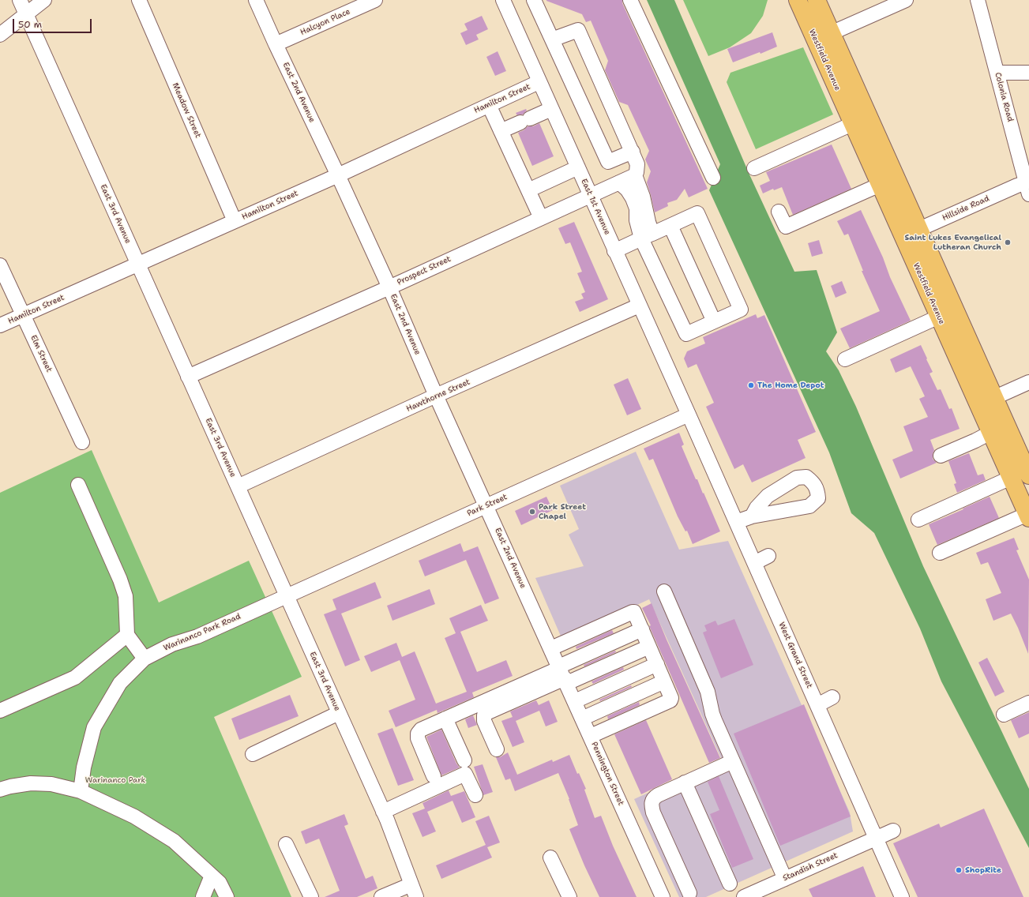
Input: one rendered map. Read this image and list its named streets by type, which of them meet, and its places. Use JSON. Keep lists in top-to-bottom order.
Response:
{
  "streets": {
    "main road": ["Westfield Avenue"],
    "street": [
      "Halcyon Place",
      "East 2nd Avenue",
      "Colonia Road",
      "Hamilton Street",
      "Meadow Street",
      "East 1st Avenue",
      "Hillside Road",
      "East 3rd Avenue",
      "Prospect Street",
      "Elm Street",
      "Hawthorne Street",
      "Park Street",
      "Warinanco Park Road",
      "West Grand Street",
      "Pennington Street",
      "Standish Street"
    ]
  },
  "crossings": [
    ["Halcyon Place", "East 2nd Avenue"],
    ["Westfield Avenue", "Hillside Road"],
    ["East 2nd Avenue", "Hamilton Street"],
    ["East 2nd Avenue", "Prospect Street"],
    ["East 2nd Avenue", "Hawthorne Street"],
    ["East 2nd Avenue", "Park Street"],
    ["East 2nd Avenue", "Pennington Street"],
    ["Colonia Road", "Hillside Road"],
    ["Hamilton Street", "Meadow Street"],
    ["Hamilton Street", "East 1st Avenue"],
    ["Hamilton Street", "East 3rd Avenue"],
    ["Hamilton Street", "Elm Street"],
    ["East 1st Avenue", "Prospect Street"],
    ["East 1st Avenue", "Hawthorne Street"],
    ["East 1st Avenue", "Park Street"],
    ["East 1st Avenue", "West Grand Street"],
    ["East 3rd Avenue", "Prospect Street"],
    ["East 3rd Avenue", "Hawthorne Street"],
    ["East 3rd Avenue", "Park Street"],
    ["East 3rd Avenue", "Warinanco Park Road"],
    ["Park Street", "Warinanco Park Road"],
    ["Park Street", "West Grand Street"],
    ["West Grand Street", "Standish Street"]
  ],
  "parks": ["Warinanco Park"],
  "places": [
    "Saint Lukes Evangelical Lutheran Church",
    "The Home Depot",
    "Park Street Chapel",
    "ShopRite"
  ],
  "scale_bar": "50 m"
}
